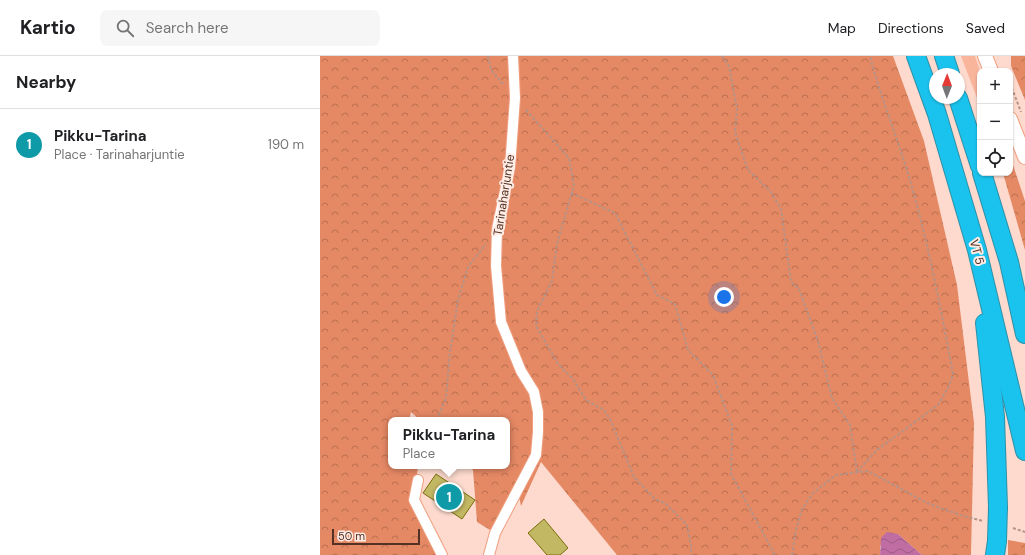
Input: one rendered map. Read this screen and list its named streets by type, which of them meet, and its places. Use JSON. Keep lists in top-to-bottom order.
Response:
{
  "streets": {
    "highway": ["VT 5"],
    "street": ["Tarinaharjuntie"]
  },
  "scale_bar": "50 m",
  "north": "top",
  "page": {
    "header": "Kartio",
    "search": "Search here",
    "nav": ["Map", "Directions", "Saved"],
    "heading": "Nearby",
    "map_buttons": ["+", "−"],
    "list": [
      {
        "mark": "1",
        "name": "Pikku-Tarina",
        "note": "Place · Tarinaharjuntie",
        "value": "190 m"
      }
    ],
    "popup": ["Pikku-Tarina", "Place"],
    "pins": "1",
    "scale": "50 m"
  }
}
